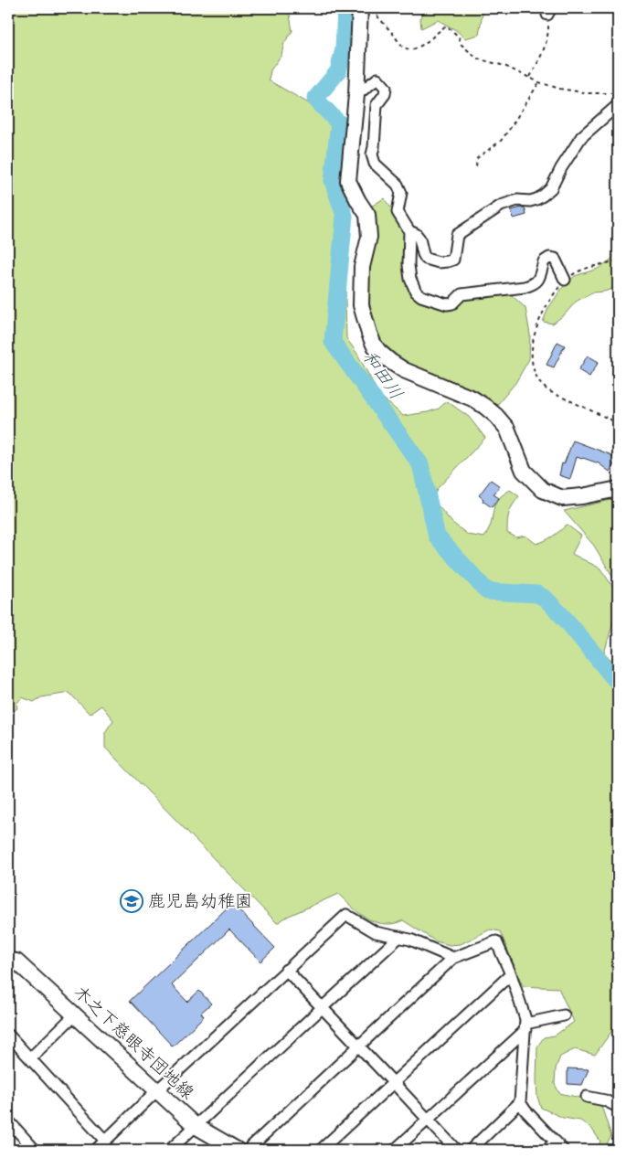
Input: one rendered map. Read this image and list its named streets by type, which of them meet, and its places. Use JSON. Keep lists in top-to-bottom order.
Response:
{
  "streets": {
    "street": ["木之下慈眼寺団地線"]
  },
  "water": ["和田川"],
  "places": {
    "school or university": ["鹿児島幼稚園"]
  }
}
